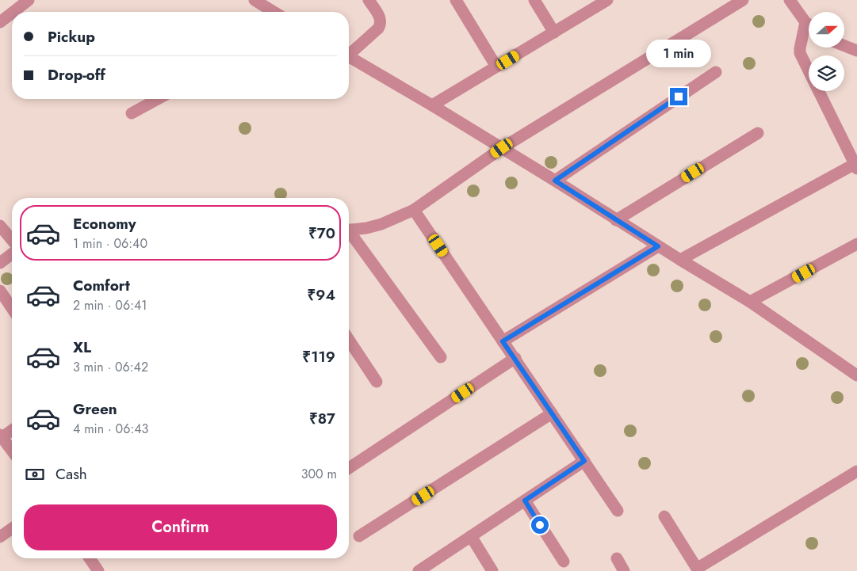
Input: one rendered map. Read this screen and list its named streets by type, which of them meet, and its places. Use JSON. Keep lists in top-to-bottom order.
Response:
{
  "north": "right",
  "page": {
    "banner": ["Pickup", "Drop-off"],
    "bubble": "1 min",
    "list": [
      {
        "name": "Economy",
        "note": "1 min · 06:40",
        "value": "₹70"
      },
      {
        "name": "Comfort",
        "note": "2 min · 06:41",
        "value": "₹94"
      },
      {
        "name": "XL",
        "note": "3 min · 06:42",
        "value": "₹119"
      },
      {
        "name": "Green",
        "note": "4 min · 06:43",
        "value": "₹87"
      }
    ],
    "pay": ["Cash", "300 m"],
    "buttons": "Confirm"
  }
}
